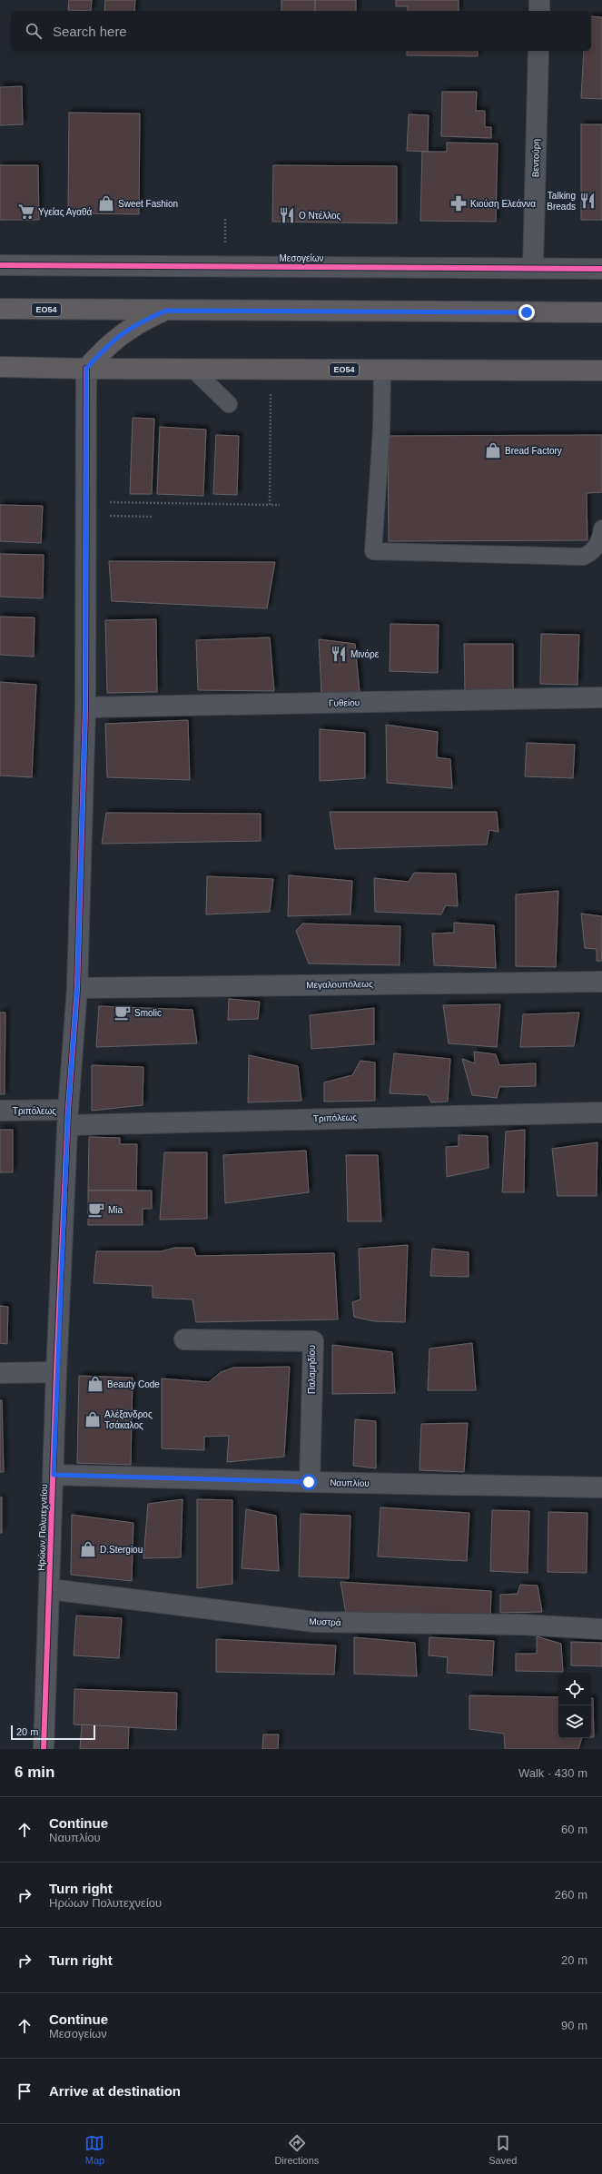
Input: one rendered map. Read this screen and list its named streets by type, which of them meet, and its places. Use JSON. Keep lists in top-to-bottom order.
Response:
{
  "streets": {
    "main road": ["ΕΟ54"],
    "street": [
      "Βεντούρη",
      "Μεσογείων",
      "Γυθείου",
      "Μεγαλουπόλεως",
      "Τριπόλεως",
      "Παλαμηδίου",
      "Ναυπλίου",
      "Ηρώων Πολυτεχνείου",
      "Μυστρά"
    ]
  },
  "crossings": [
    ["Βεντούρη", "Μεσογείων"],
    ["ΕΟ54", "Ηρώων Πολυτεχνείου"],
    ["Γυθείου", "Ηρώων Πολυτεχνείου"],
    ["Μεγαλουπόλεως", "Ηρώων Πολυτεχνείου"],
    ["Τριπόλεως", "Ηρώων Πολυτεχνείου"],
    ["Παλαμηδίου", "Ναυπλίου"],
    ["Ναυπλίου", "Ηρώων Πολυτεχνείου"],
    ["Ηρώων Πολυτεχνείου", "Μυστρά"]
  ],
  "places": {
    "restaurant": ["Talking Breads", "Ο Ντέλλος", "Μινόρε"],
    "shop": [
      "Sweet Fashion",
      "Bread Factory",
      "Beauty Code",
      "Αλέξανδρος Τσάκαλος",
      "D.Stergiou"
    ],
    "pharmacy": ["Κιούση Ελεάννα"],
    "supermarket": ["Υγείας Αγαθά"],
    "cafe": ["Smolic", "Mia"]
  },
  "scale_bar": "20 m",
  "page": {
    "search": "Search here",
    "scale": "20 m",
    "heading": ["6 min", "Walk · 430 m"],
    "list": [
      ["Continue", "Ναυπλίου", "60 m"],
      ["Turn right", "Ηρώων Πολυτεχνείου", "260 m"],
      ["Turn right", "20 m"],
      ["Continue", "Μεσογείων", "90 m"],
      "Arrive at destination"
    ],
    "nav": ["Map", "Directions", "Saved"]
  }
}
